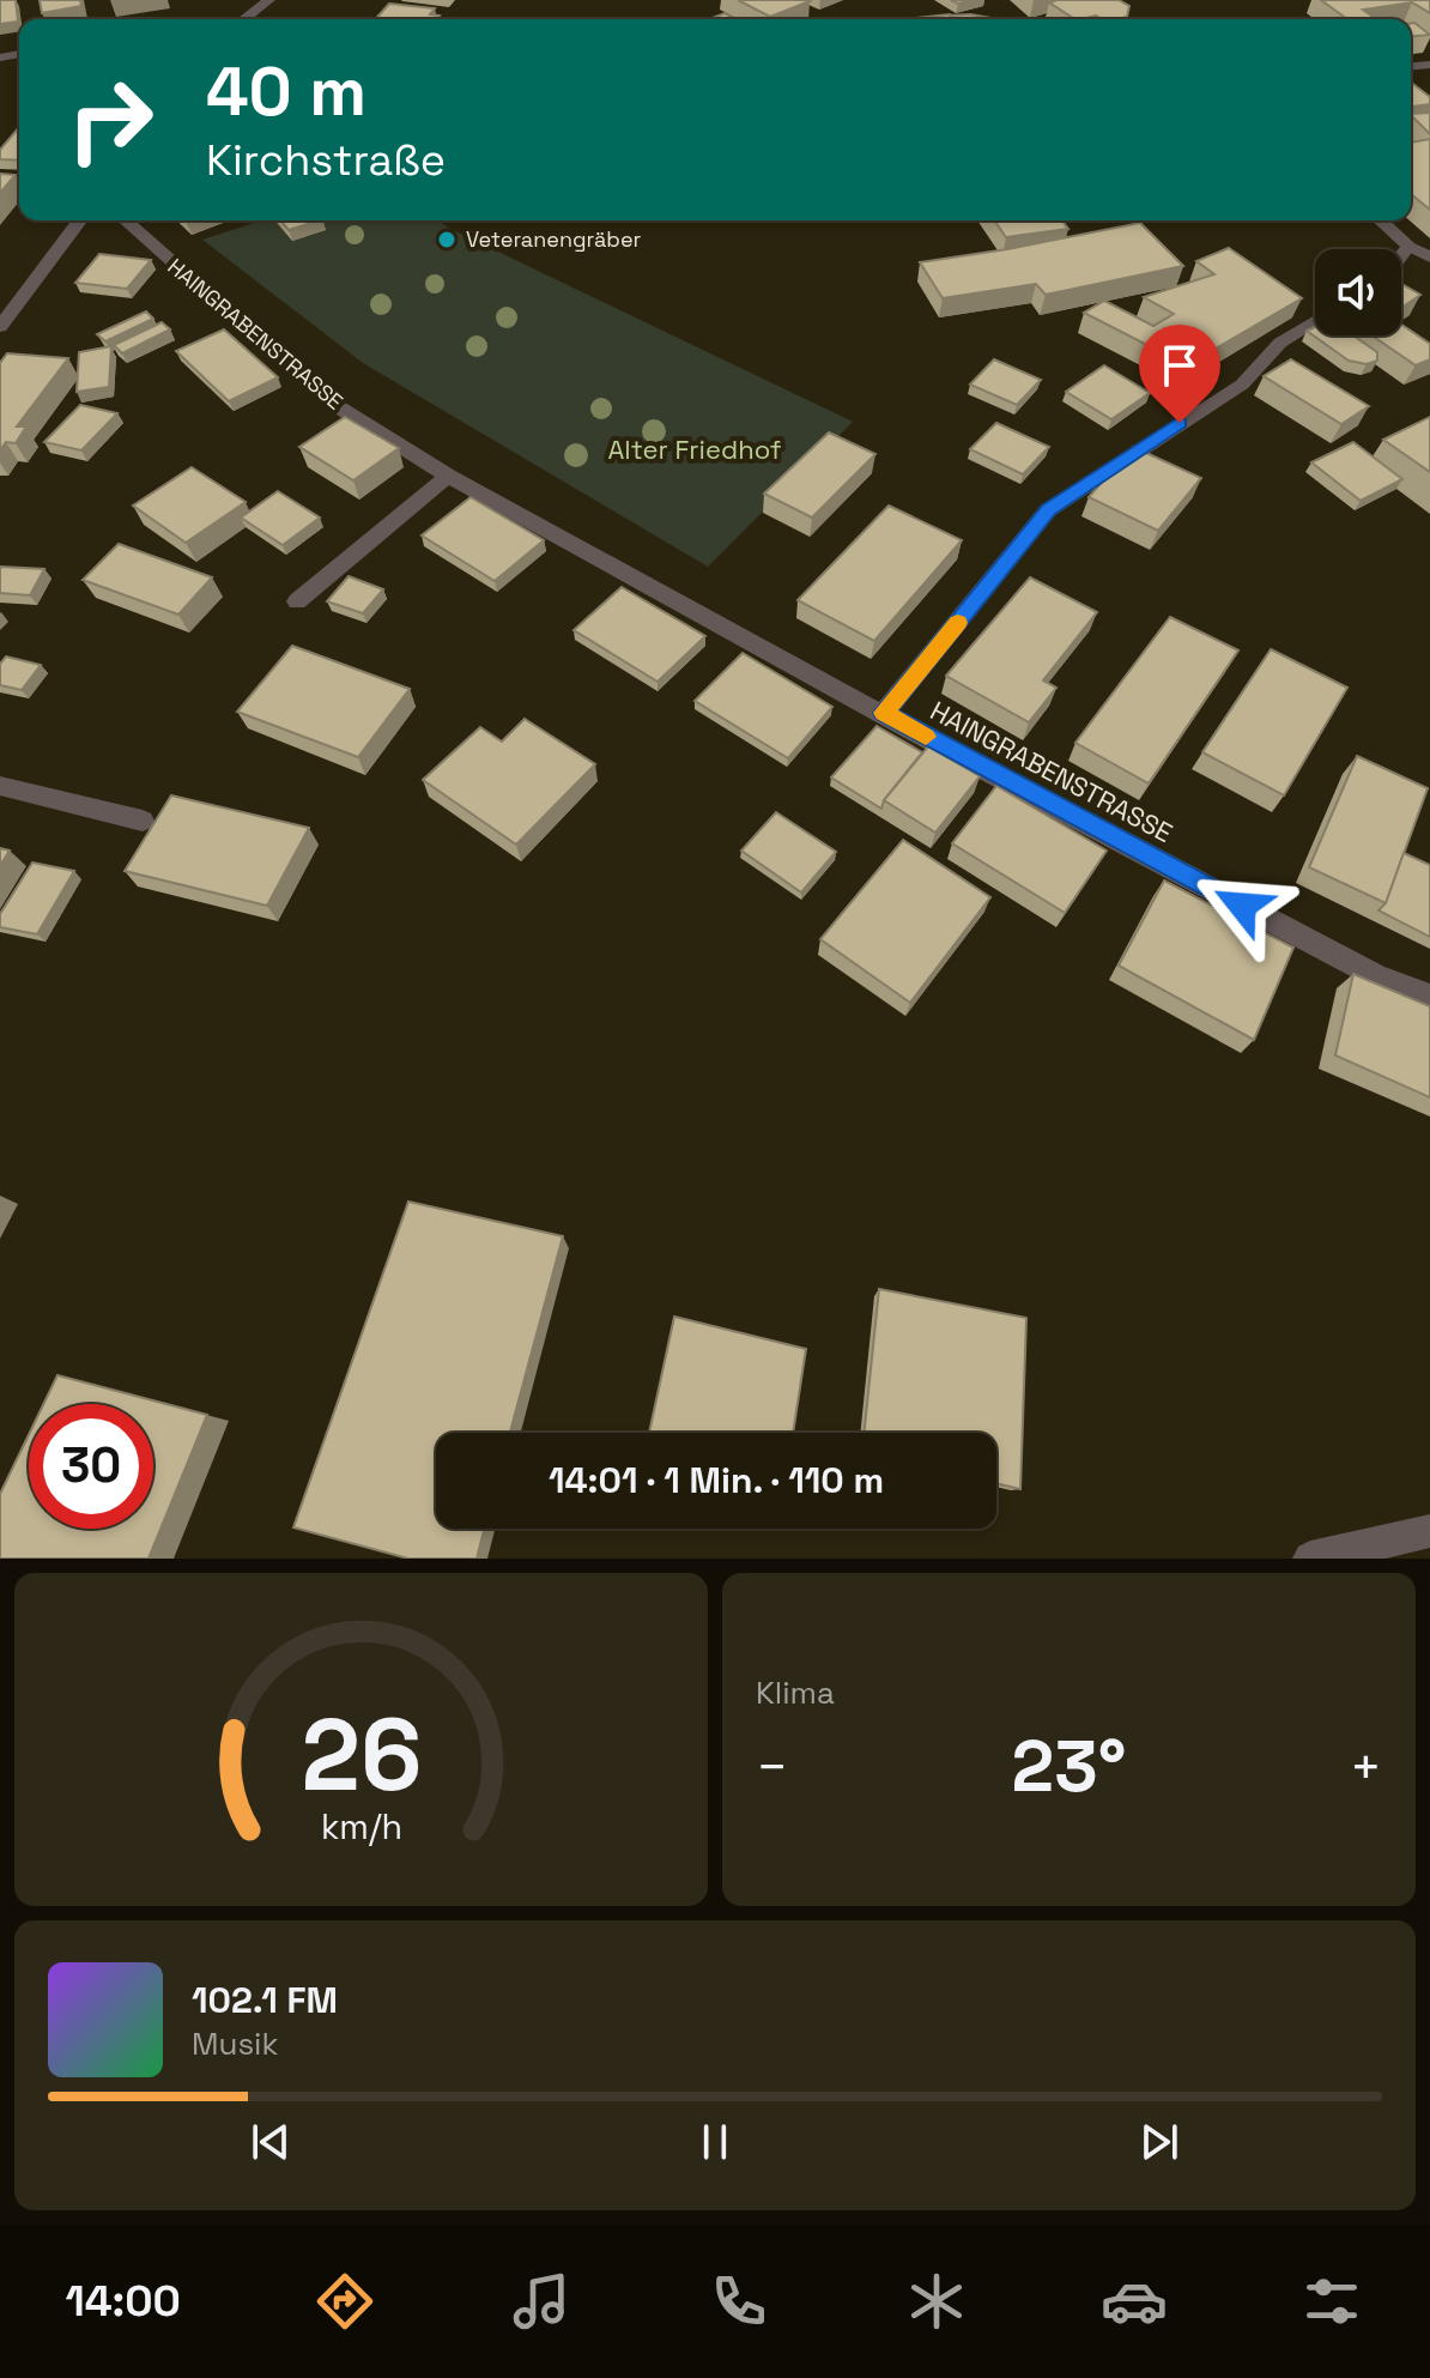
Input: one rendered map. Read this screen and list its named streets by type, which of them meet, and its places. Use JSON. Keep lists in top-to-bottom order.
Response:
{
  "streets": {
    "street": ["HAINGRABENSTRASSE"]
  },
  "parks": ["Alter Friedhof"],
  "places": ["Veteranengräber"],
  "page": {
    "turn": ["40 m", "Kirchstraße"],
    "limit": "30",
    "trip": "14:01 · 1 Min. · 110 m",
    "tile": "Klima",
    "heat": ["−", "23°", "+"],
    "song": ["102.1 FM", "Musik"],
    "tabs": "14:00",
    "gauge": ["26", "km/h"]
  }
}
